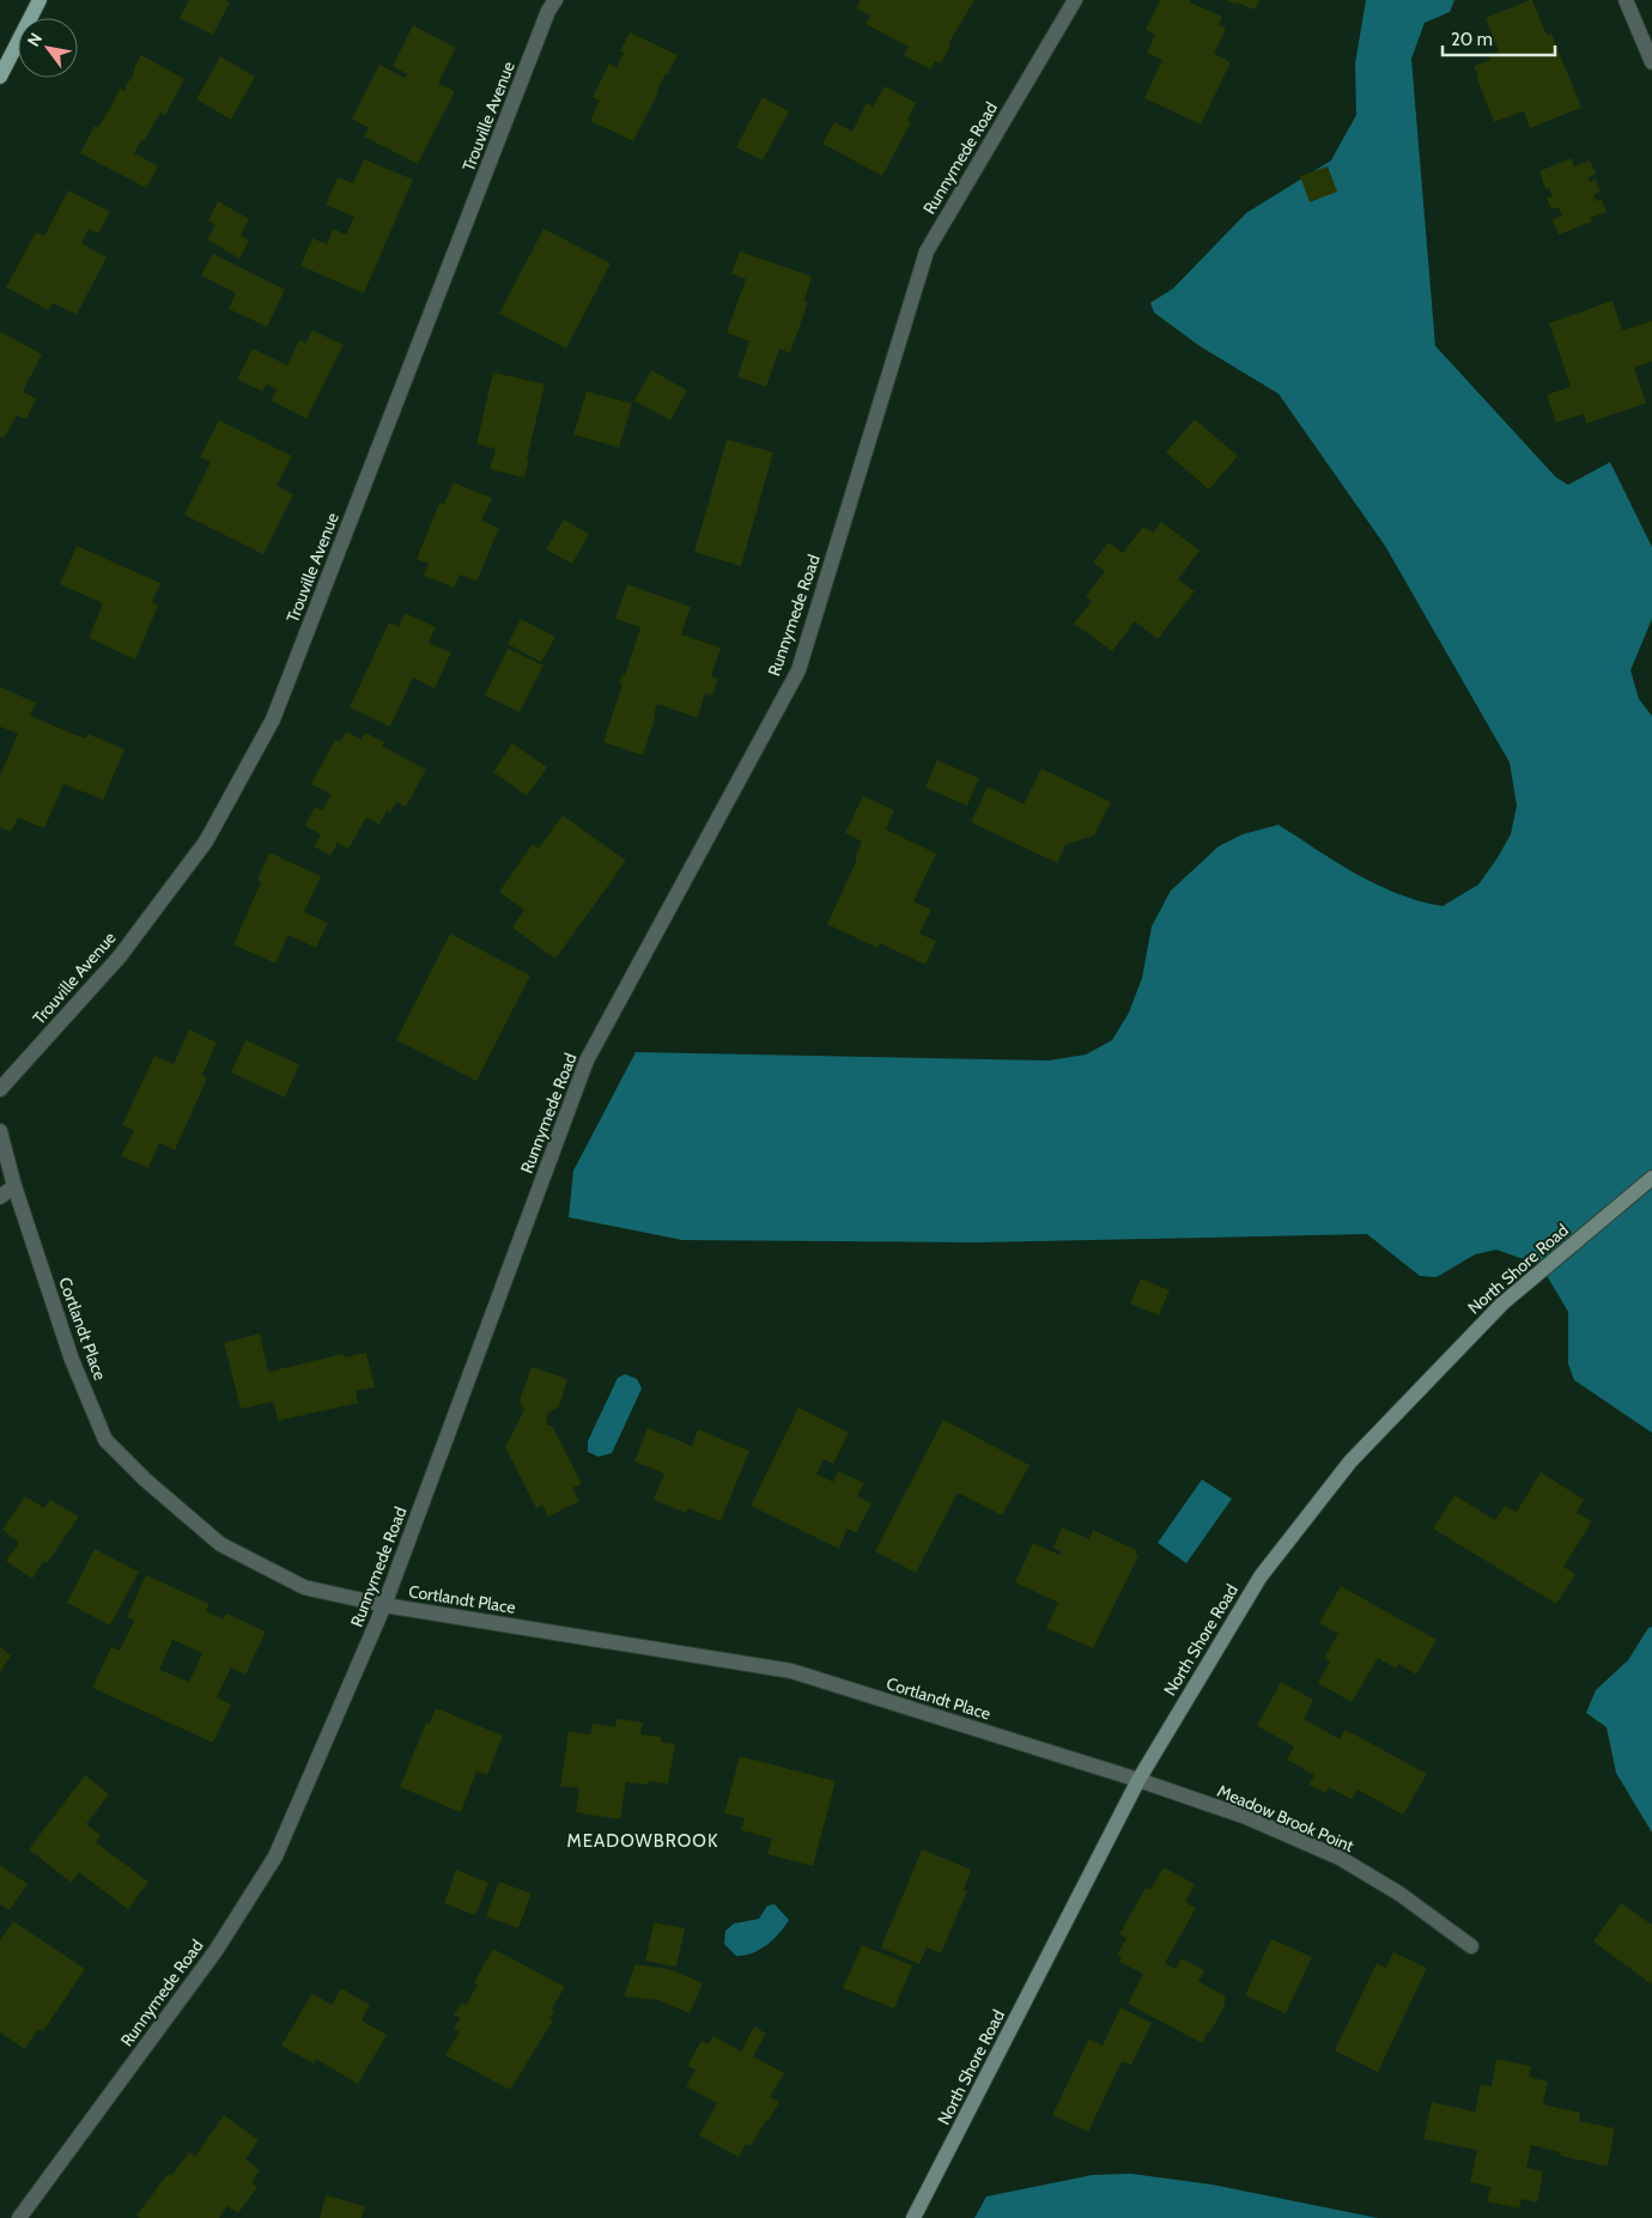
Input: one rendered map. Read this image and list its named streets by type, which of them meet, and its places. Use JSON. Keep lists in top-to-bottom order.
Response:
{
  "streets": {
    "street": [
      "Trouville Avenue",
      "Runnymede Road",
      "North Shore Road",
      "Cortlandt Place",
      "Meadow Brook Point"
    ]
  },
  "crossings": [
    ["Runnymede Road", "Cortlandt Place"],
    ["North Shore Road", "Cortlandt Place"],
    ["North Shore Road", "Meadow Brook Point"],
    ["Cortlandt Place", "Meadow Brook Point"]
  ],
  "districts": ["MEADOWBROOK"],
  "scale_bar": "20 m",
  "north": "top left"
}
